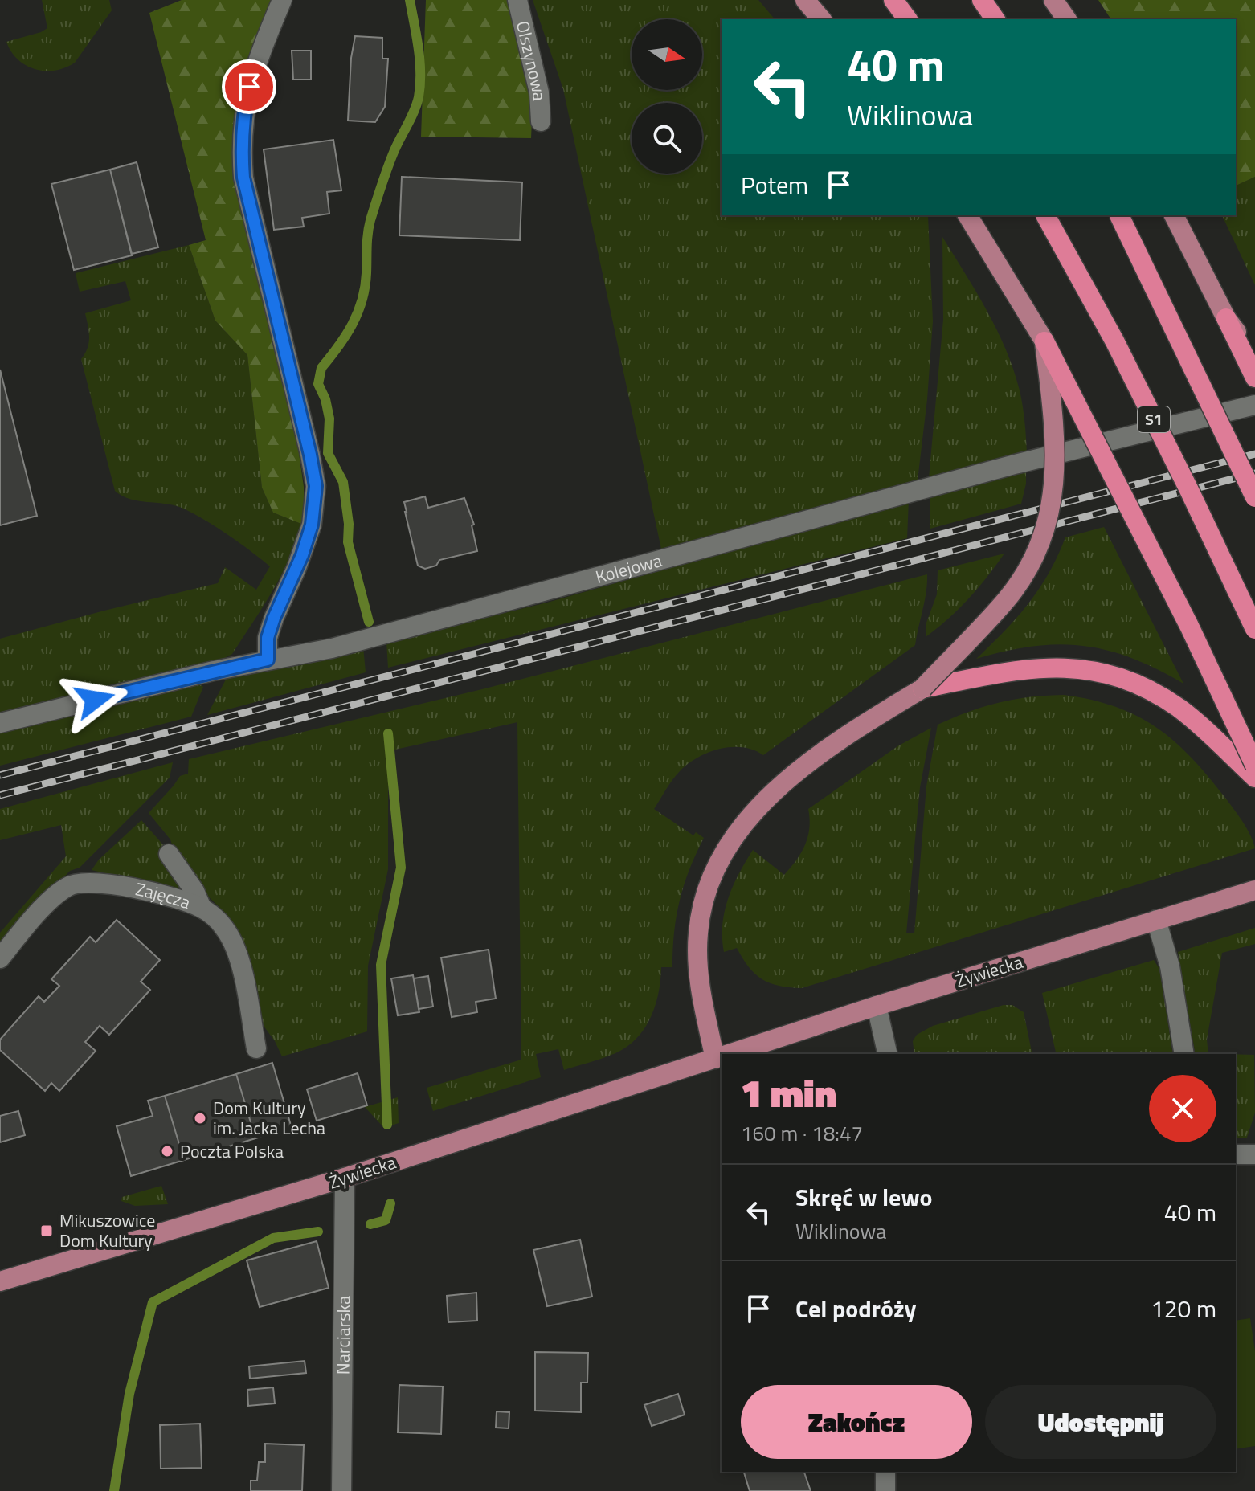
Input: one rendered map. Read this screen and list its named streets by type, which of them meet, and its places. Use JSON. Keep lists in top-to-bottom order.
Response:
{
  "streets": {
    "highway": ["S1"],
    "main road": ["Żywiecka"],
    "street": [
      "Olszynowa",
      "Kolejowa",
      "Zajęcza",
      "Narciarska"
    ]
  },
  "crossings": [
    ["Żywiecka", "Narciarska"]
  ],
  "places": {
    "other": ["Dom Kultury im. Jacka Lecha", "Poczta Polska"],
    "transit": ["Mikuszowice Dom Kultury"]
  },
  "north": "right",
  "page": {
    "turn": ["40 m", "Wiklinowa"],
    "then": "Potem",
    "heading": ["1 min", "160 m · 18:47"],
    "list": [
      {
        "name": "Skręć w lewo",
        "note": "Wiklinowa",
        "value": "40 m"
      },
      {
        "name": "Cel podróży",
        "value": "120 m"
      }
    ],
    "buttons": ["Zakończ", "Udostępnij"]
  }
}
